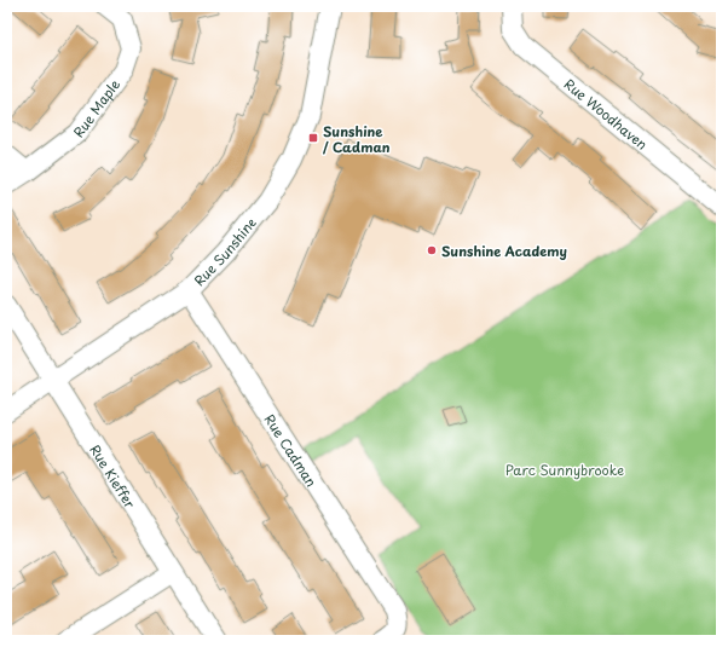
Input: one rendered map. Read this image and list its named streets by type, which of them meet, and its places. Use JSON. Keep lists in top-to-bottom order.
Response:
{
  "streets": {
    "street": [
      "Rue Maple",
      "Rue Woodhaven",
      "Rue Sunshine",
      "Rue Cadman",
      "Rue Kieffer"
    ]
  },
  "crossings": [
    ["Rue Sunshine", "Rue Cadman"],
    ["Rue Sunshine", "Rue Kieffer"]
  ],
  "parks": ["Parc Sunnybrooke"],
  "places": {
    "transit": ["Sunshine / Cadman"],
    "other": ["Sunshine Academy"]
  }
}
